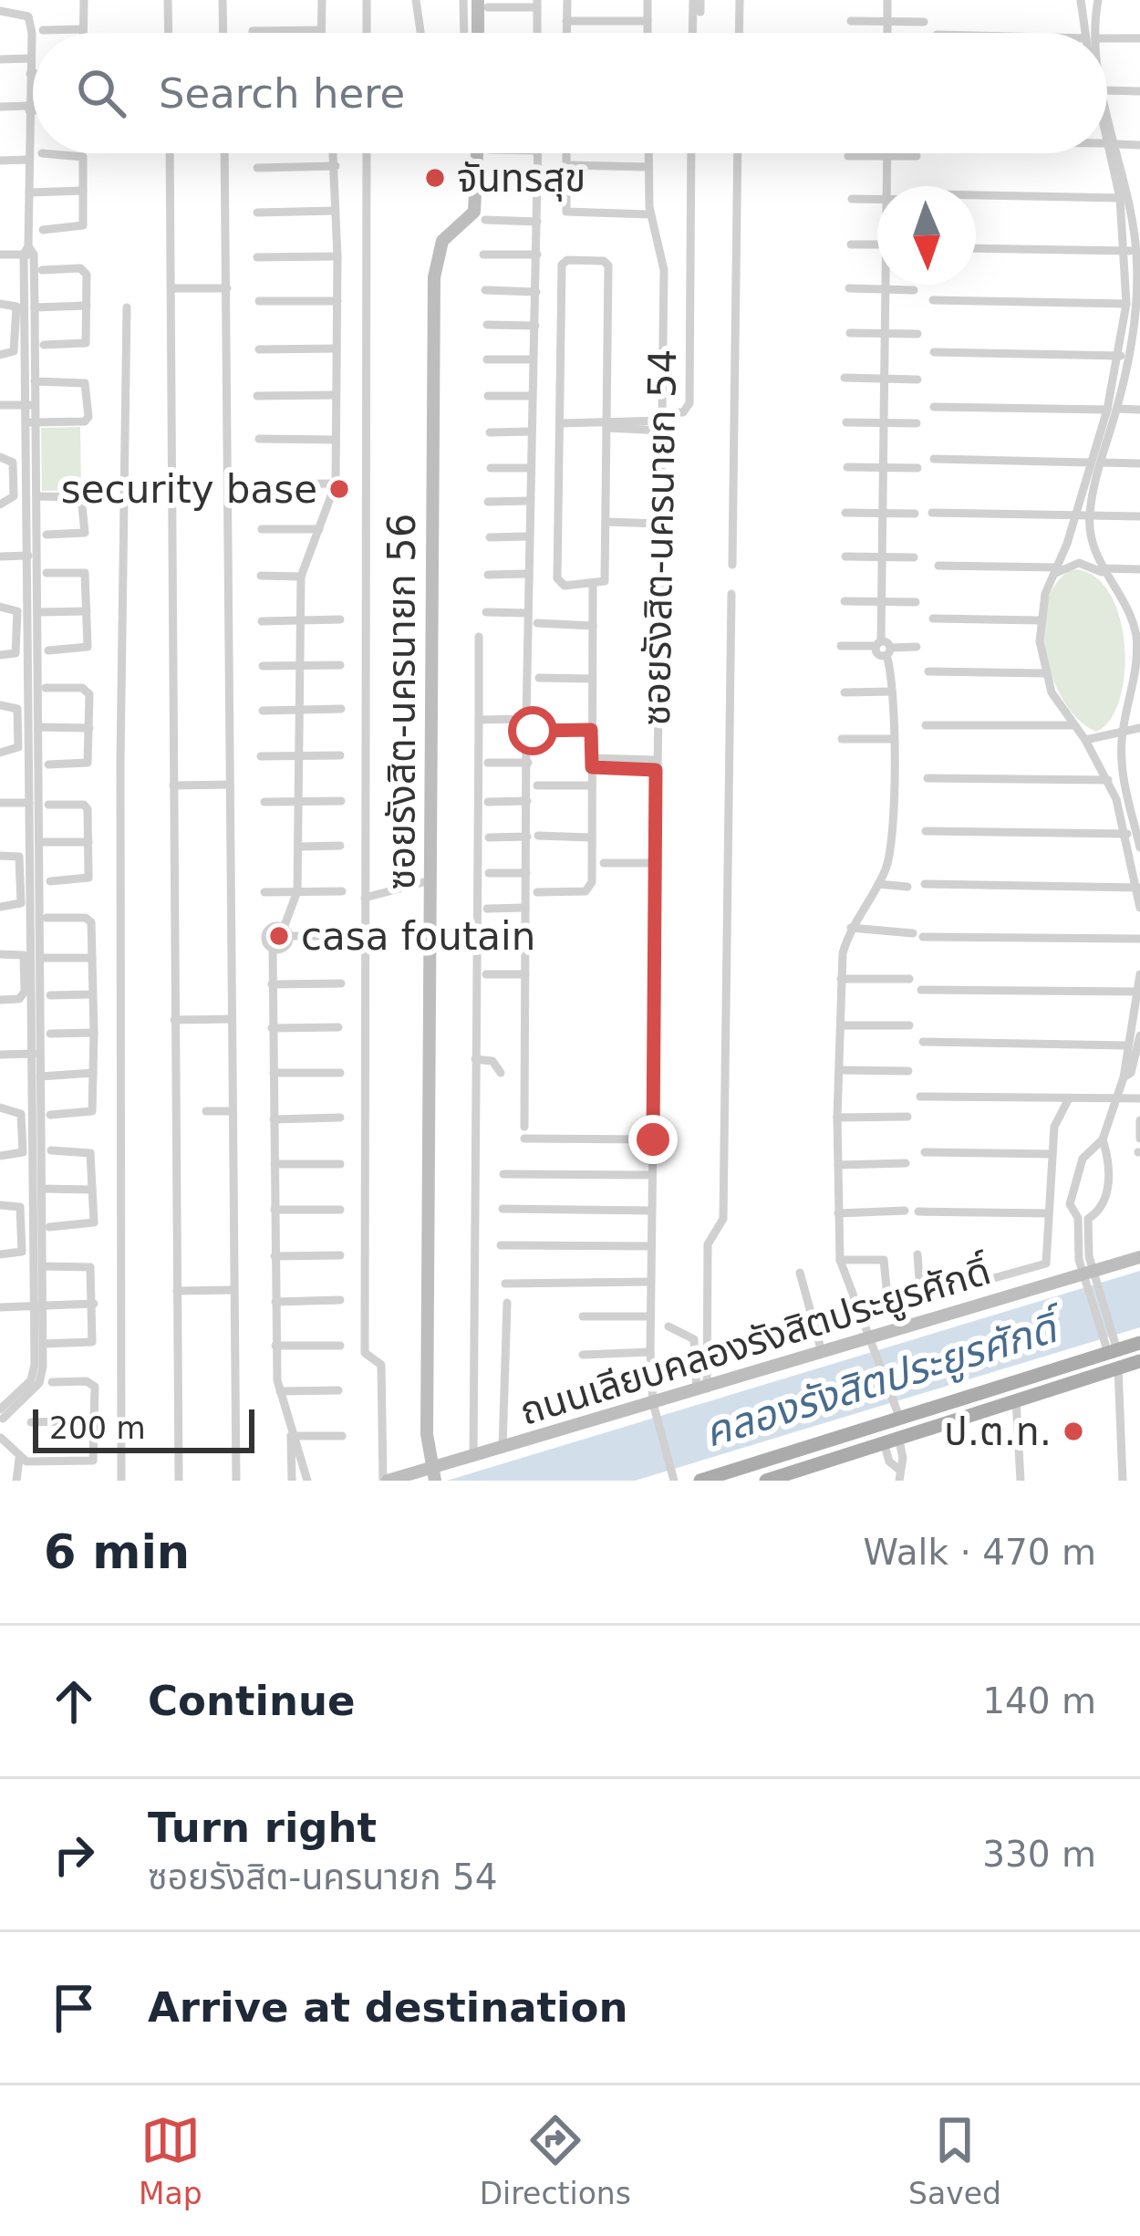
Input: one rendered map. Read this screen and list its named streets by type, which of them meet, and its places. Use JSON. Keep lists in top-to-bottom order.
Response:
{
  "streets": {
    "street": ["ซอยรังสิต-นครนายก 54", "ซอยรังสิต-นครนายก 56", "ถนนเลียบคลองรังสิตประยูรศักดิ์"]
  },
  "crossings": [
    ["ซอยรังสิต-นครนายก 54", "ถนนเลียบคลองรังสิตประยูรศักดิ์"],
    ["ซอยรังสิต-นครนายก 56", "ถนนเลียบคลองรังสิตประยูรศักดิ์"]
  ],
  "water": ["คลองรังสิตประยูรศักดิ์"],
  "places": [
    "จันทรสุข",
    "security base",
    "casa foutain",
    "ป.ต.ท."
  ],
  "scale_bar": "200 m",
  "north": "bottom",
  "page": {
    "search": "Search here",
    "scale": "200 m",
    "heading": ["6 min", "Walk · 470 m"],
    "list": [
      ["Continue", "140 m"],
      ["Turn right", "ซอยรังสิต-นครนายก 54", "330 m"],
      "Arrive at destination"
    ],
    "nav": ["Map", "Directions", "Saved"]
  }
}
